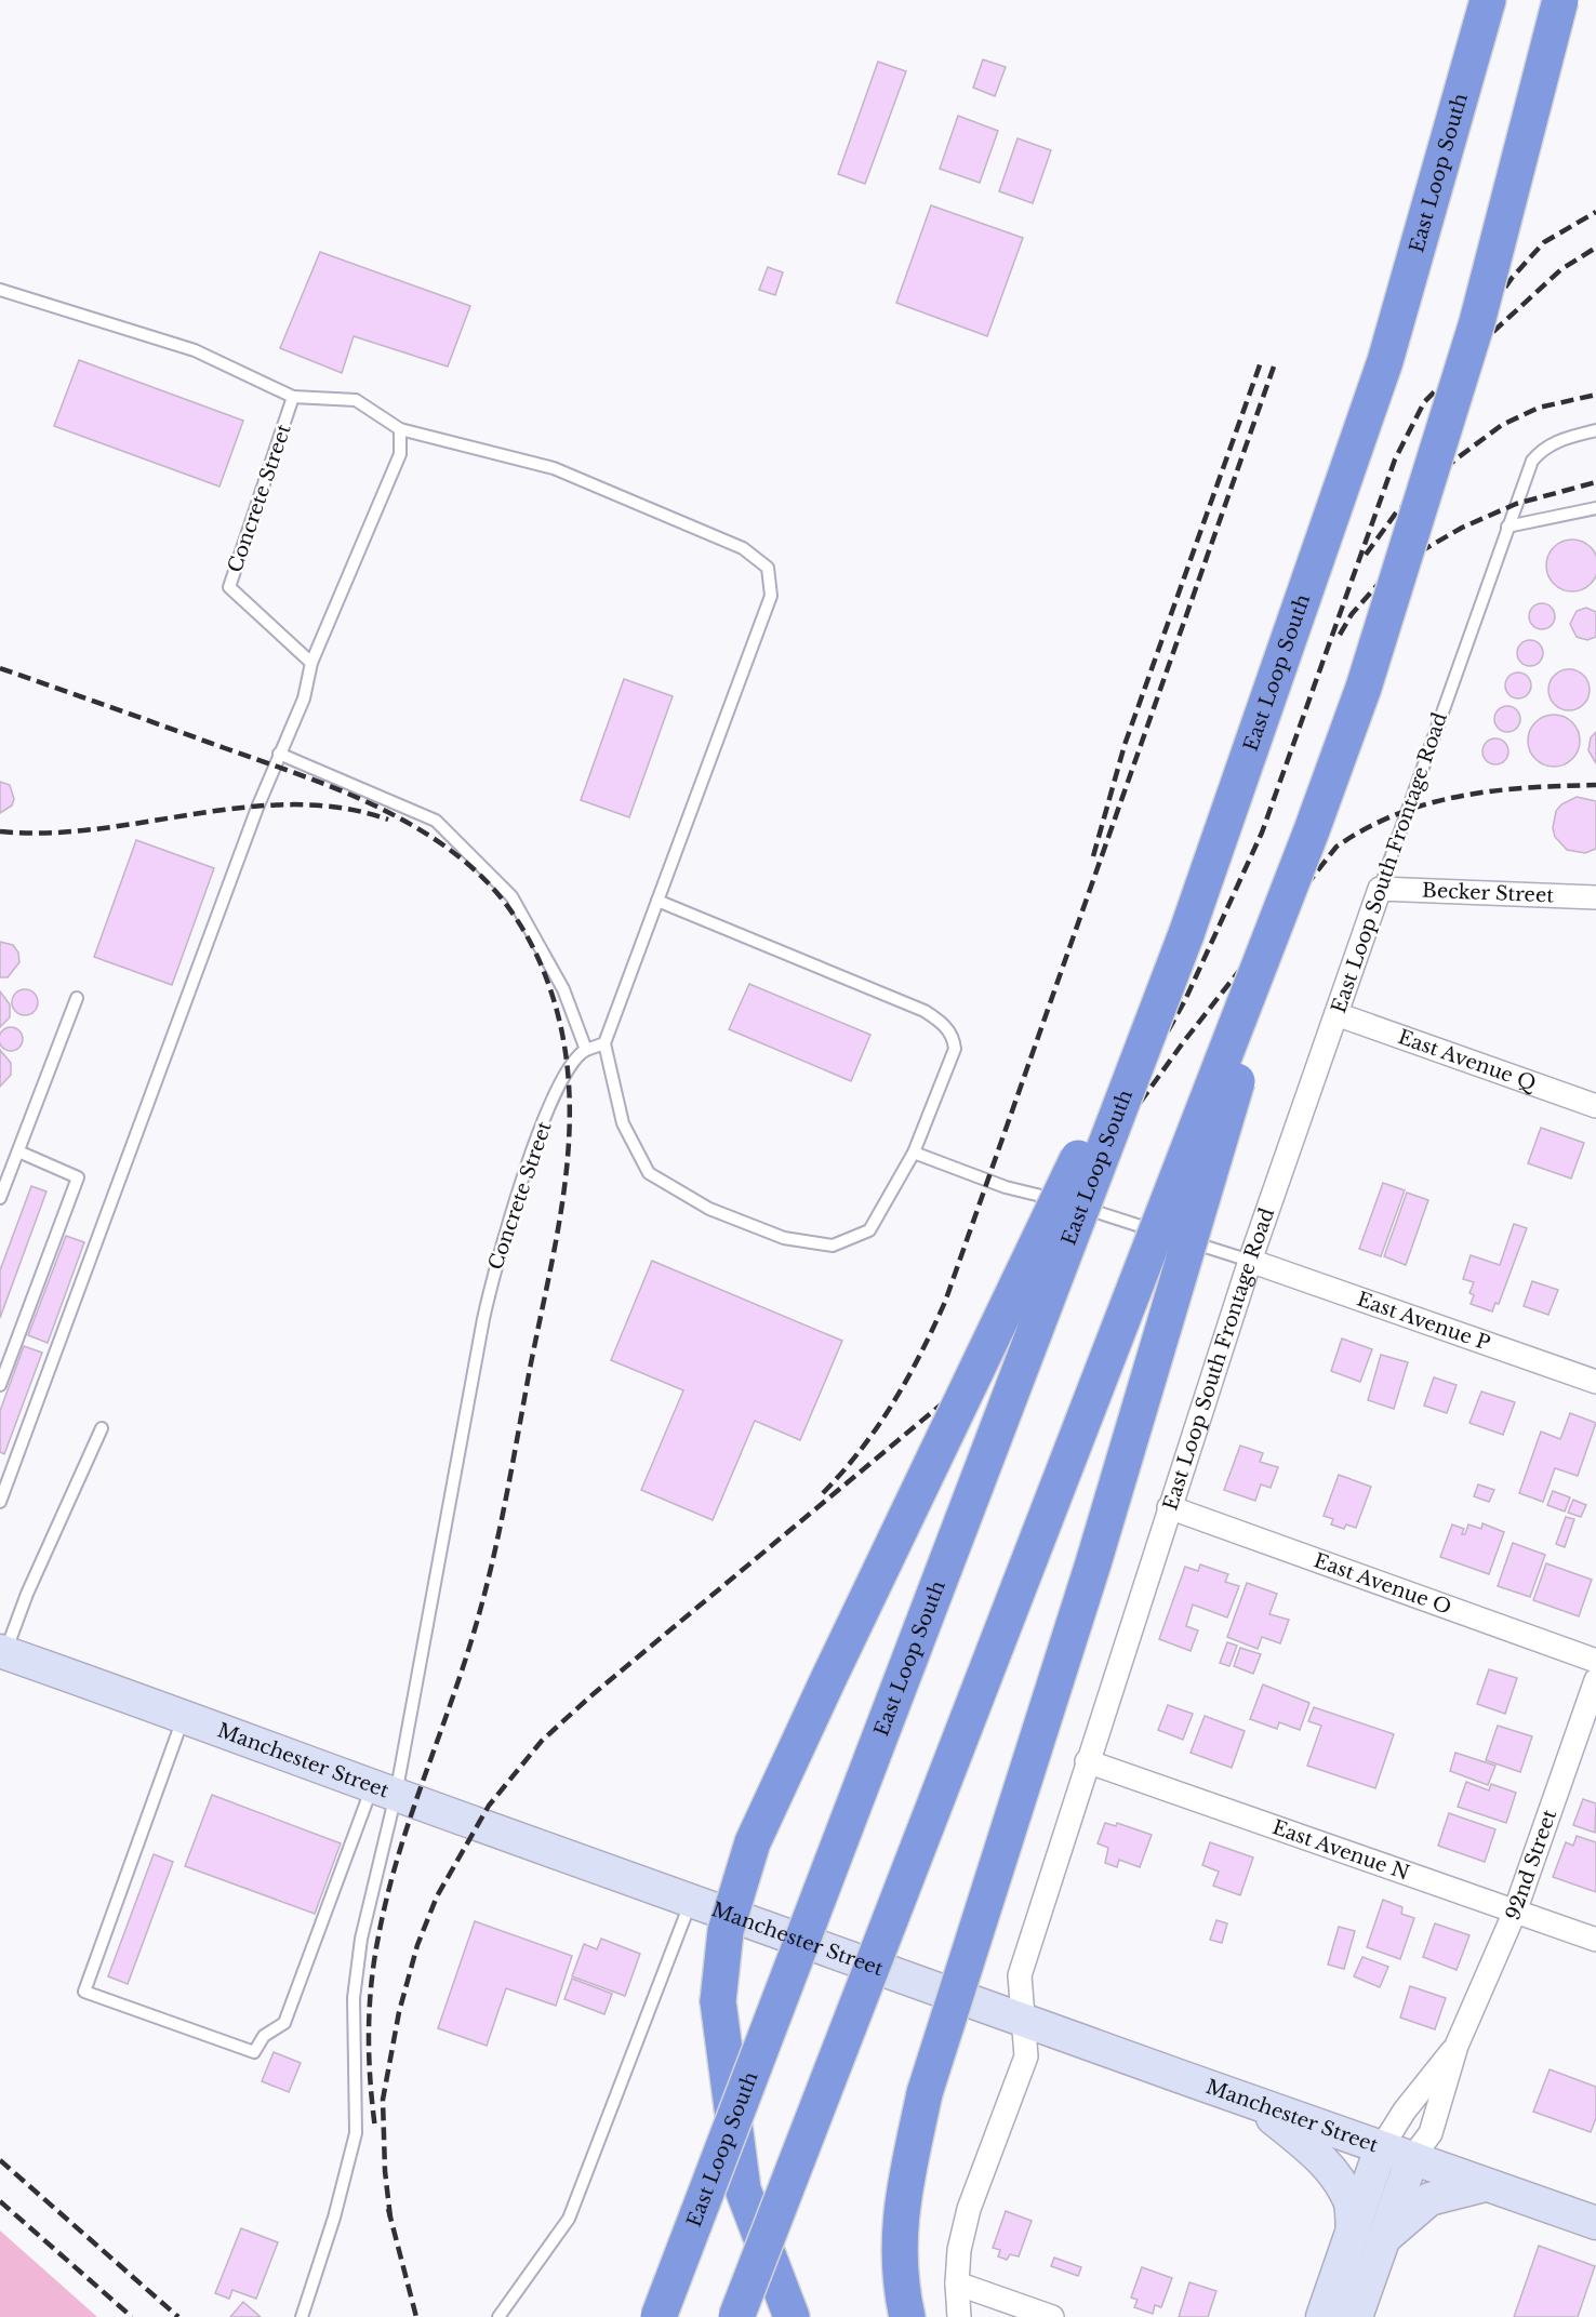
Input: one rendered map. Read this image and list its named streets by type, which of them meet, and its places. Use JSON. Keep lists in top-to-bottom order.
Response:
{
  "streets": {
    "highway": ["East Loop South"],
    "street": [
      "East Loop South Frontage Road",
      "Becker Street",
      "East Avenue Q",
      "East Avenue P",
      "East Avenue O",
      "Manchester Street",
      "East Avenue N",
      "92nd Street"
    ],
    "lane": ["Concrete Street"]
  },
  "crossings": [
    ["Concrete Street", "Manchester Street"],
    ["East Loop South Frontage Road", "Becker Street"],
    ["East Loop South Frontage Road", "East Avenue Q"],
    ["East Loop South Frontage Road", "East Avenue P"],
    ["East Loop South Frontage Road", "East Avenue O"],
    ["East Loop South Frontage Road", "Manchester Street"],
    ["East Loop South Frontage Road", "East Avenue N"],
    ["Manchester Street", "92nd Street"],
    ["East Avenue N", "92nd Street"]
  ]
}
